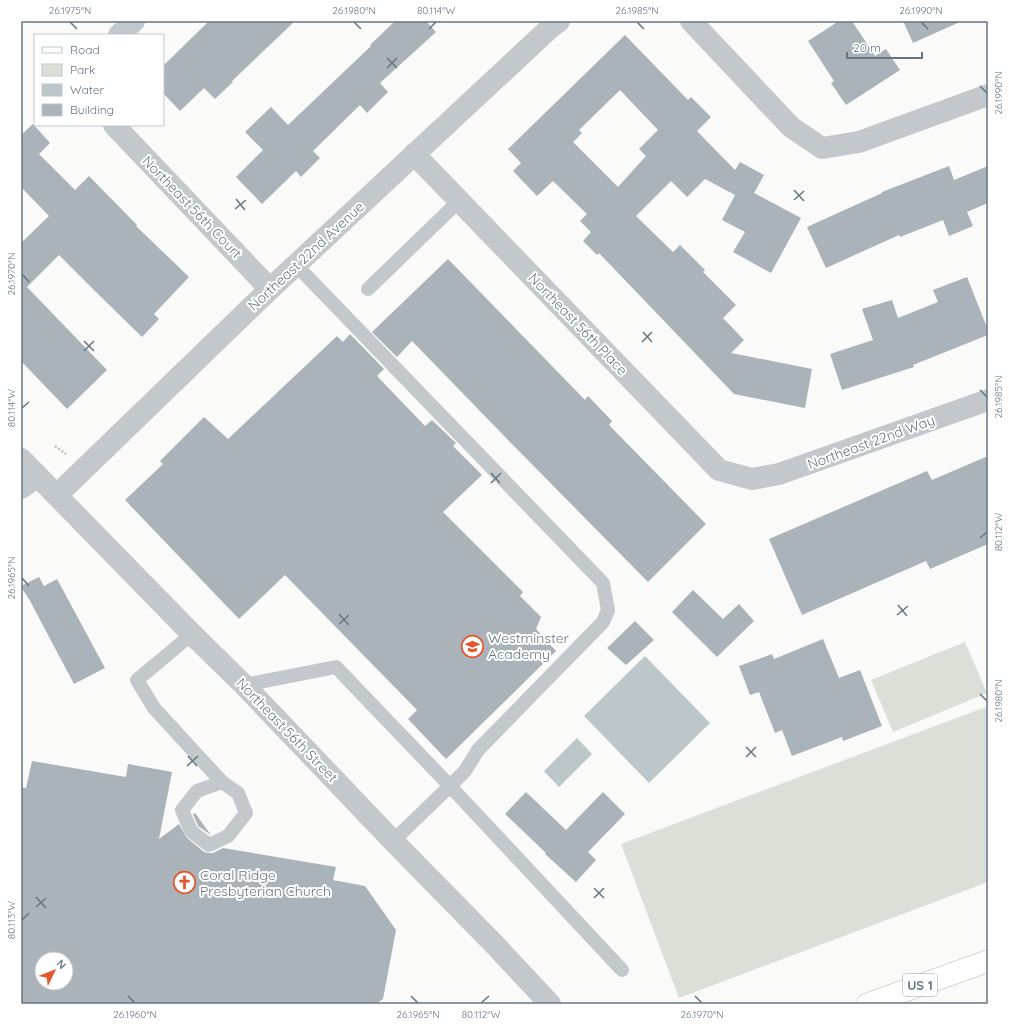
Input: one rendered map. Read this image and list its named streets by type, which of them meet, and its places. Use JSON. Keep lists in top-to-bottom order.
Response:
{
  "streets": {
    "main road": ["US 1"],
    "street": [
      "Northeast 56th Court",
      "Northeast 22nd Avenue",
      "Northeast 56th Place",
      "Northeast 22nd Way",
      "Northeast 56th Street"
    ]
  },
  "crossings": [
    ["Northeast 56th Court", "Northeast 22nd Avenue"],
    ["Northeast 22nd Avenue", "Northeast 56th Place"],
    ["Northeast 22nd Avenue", "Northeast 56th Street"],
    ["Northeast 56th Place", "Northeast 22nd Way"]
  ],
  "places": {
    "school or university": ["Westminster Academy"],
    "church": ["Coral Ridge Presbyterian Church"]
  },
  "legend": [
    "Road",
    "Park",
    "Water",
    "Building"
  ],
  "scale_bar": "20 m",
  "north": "top right",
  "coordinates": [
    "26.1975°N",
    "26.1980°N",
    "80.114°W",
    "26.1985°N",
    "26.1990°N",
    "26.1970°N",
    "80.112°W",
    "26.1965°N",
    "80.113°W",
    "26.1960°N"
  ]
}
